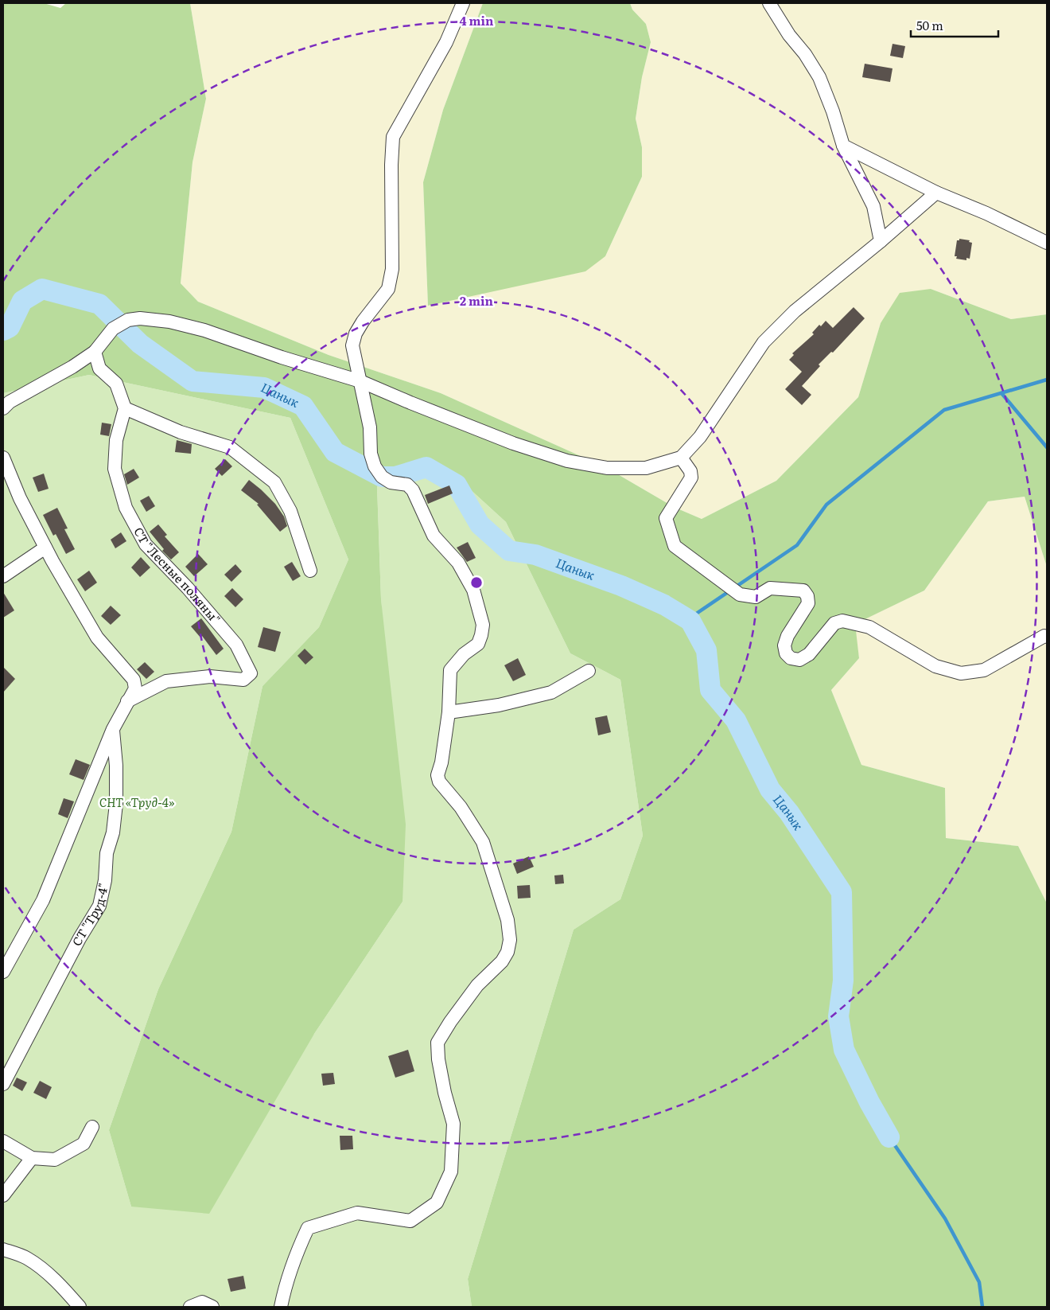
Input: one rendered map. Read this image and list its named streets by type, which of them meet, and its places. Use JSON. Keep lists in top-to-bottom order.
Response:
{
  "streets": {
    "street": ["СТ \"Лесные поляны\"", "СТ \"Труд-4\""]
  },
  "water": ["Цанык"],
  "parks": ["СНТ «Труд-4»"],
  "scale_bar": "50 m",
  "rings": ["4 min", "2 min"]
}
